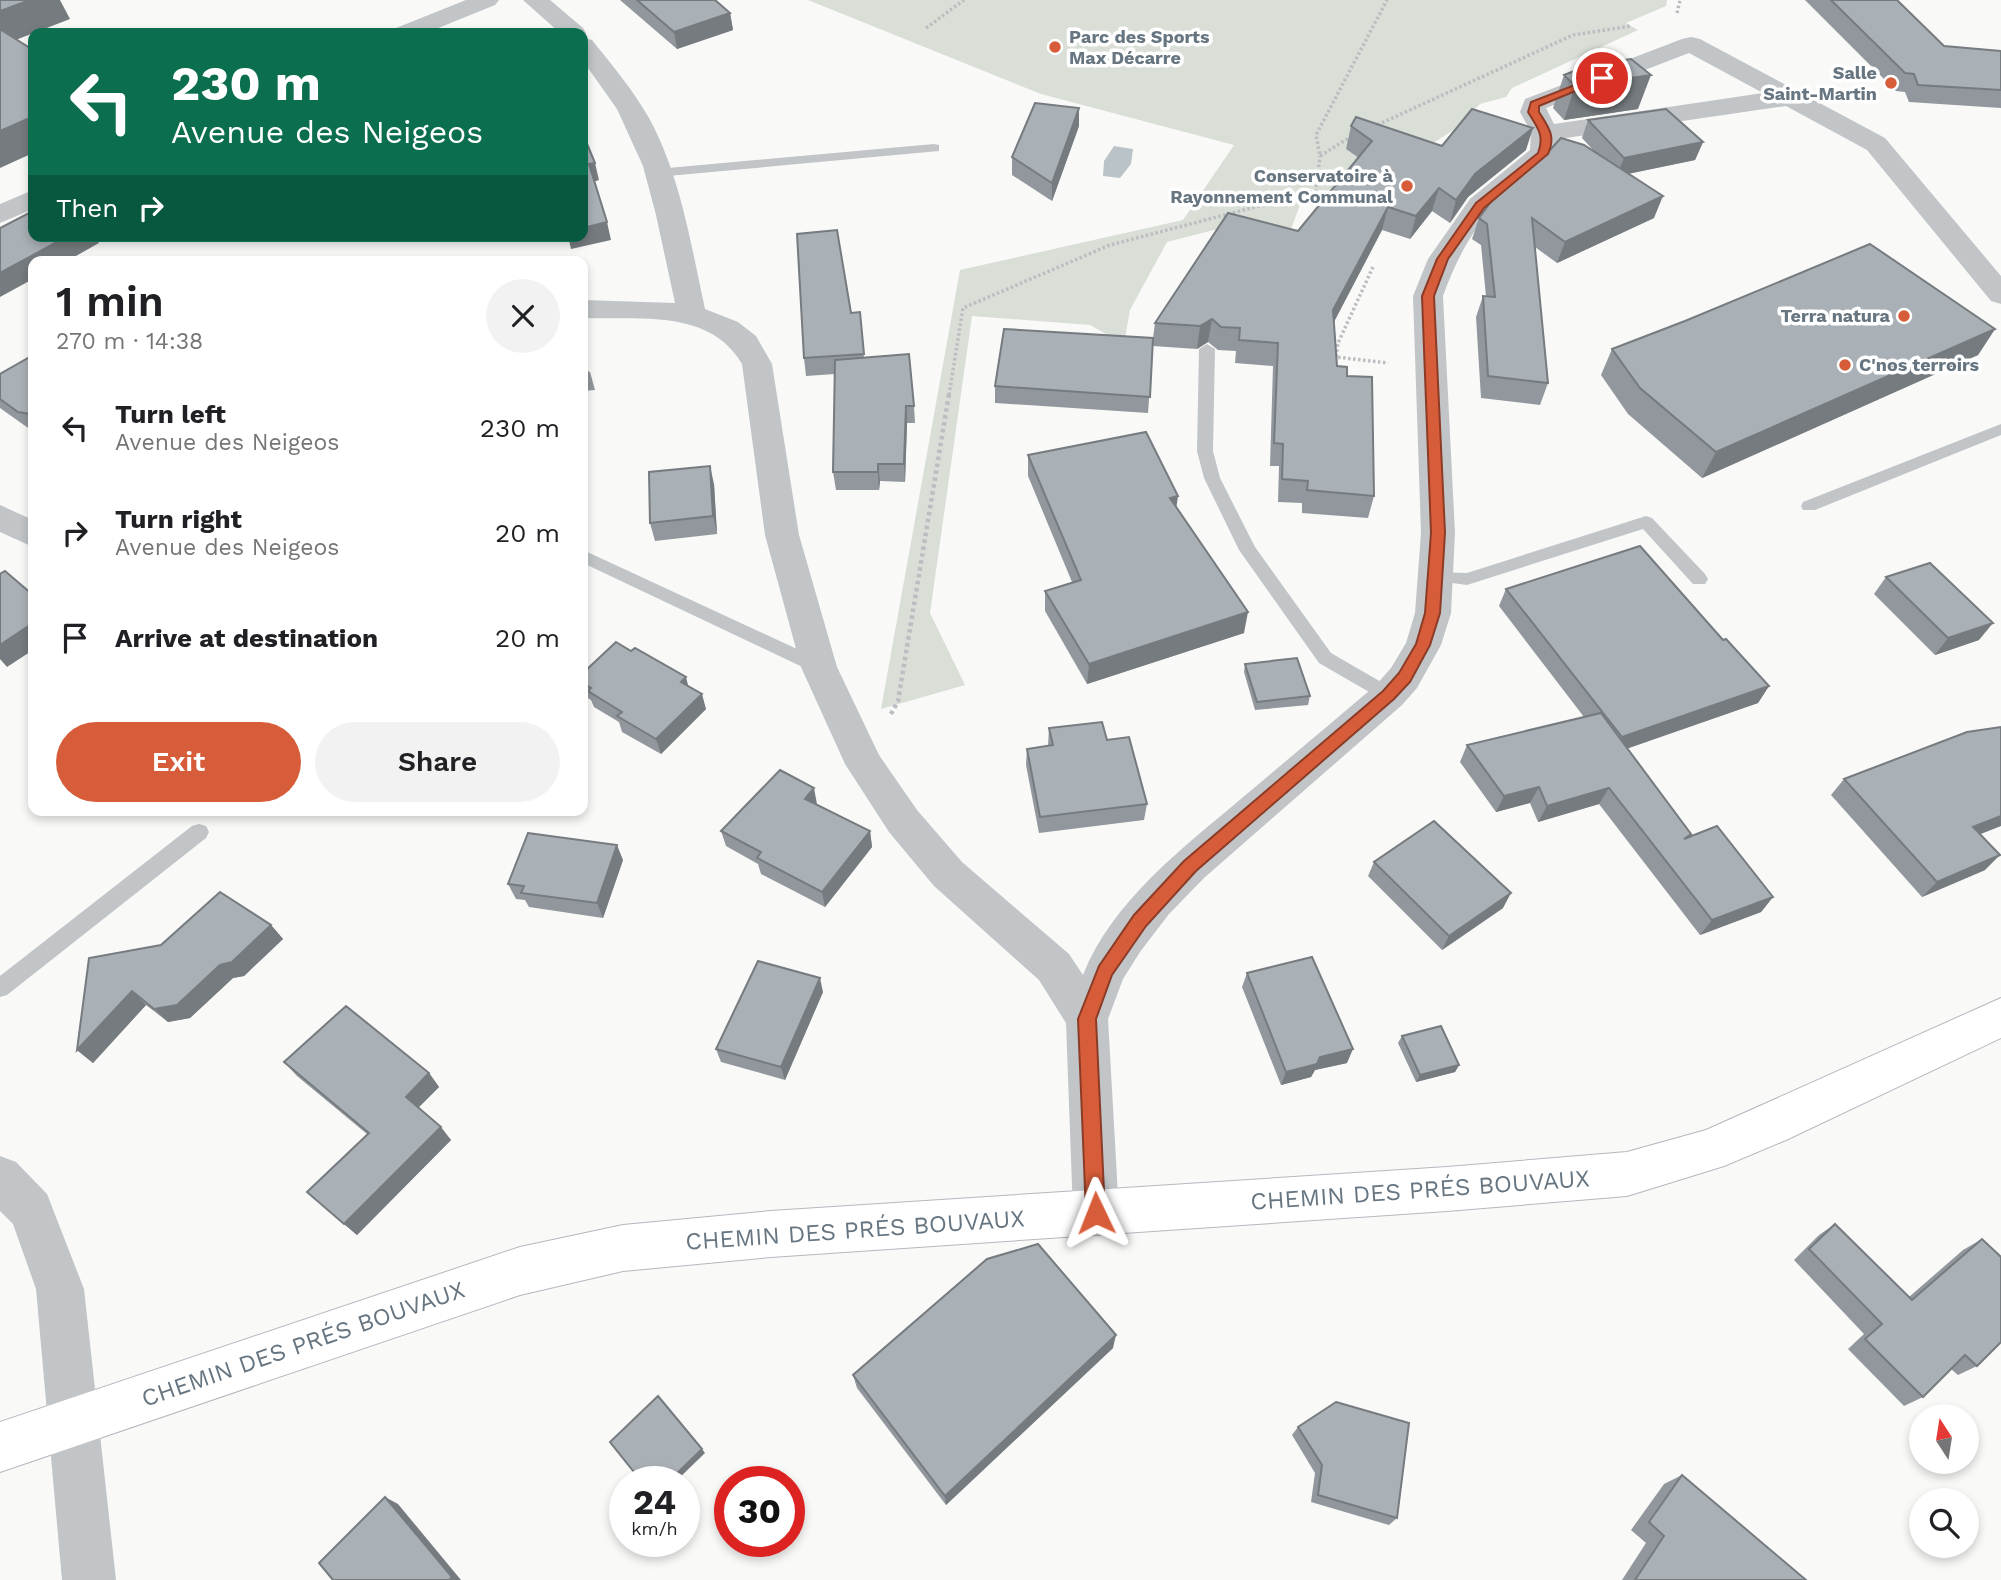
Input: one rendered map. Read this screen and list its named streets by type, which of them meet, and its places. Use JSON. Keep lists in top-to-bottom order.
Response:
{
  "streets": {
    "street": ["CHEMIN DES PRÉS BOUVAUX"]
  },
  "places": [
    "Parc des Sports Max Décarre",
    "Salle Saint-Martin",
    "Conservatoire à Rayonnement Communal",
    "Terra natura",
    "C'nos terroirs"
  ],
  "north": "top",
  "page": {
    "turn": ["230 m", "Avenue des Neigeos"],
    "then": "Then",
    "heading": ["1 min", "270 m · 14:38"],
    "list": [
      {
        "name": "Turn left",
        "note": "Avenue des Neigeos",
        "value": "230 m"
      },
      {
        "name": "Turn right",
        "note": "Avenue des Neigeos",
        "value": "20 m"
      },
      {
        "name": "Arrive at destination",
        "value": "20 m"
      }
    ],
    "buttons": ["Exit", "Share"],
    "speed": "24 km/h",
    "limit": "30"
  }
}
